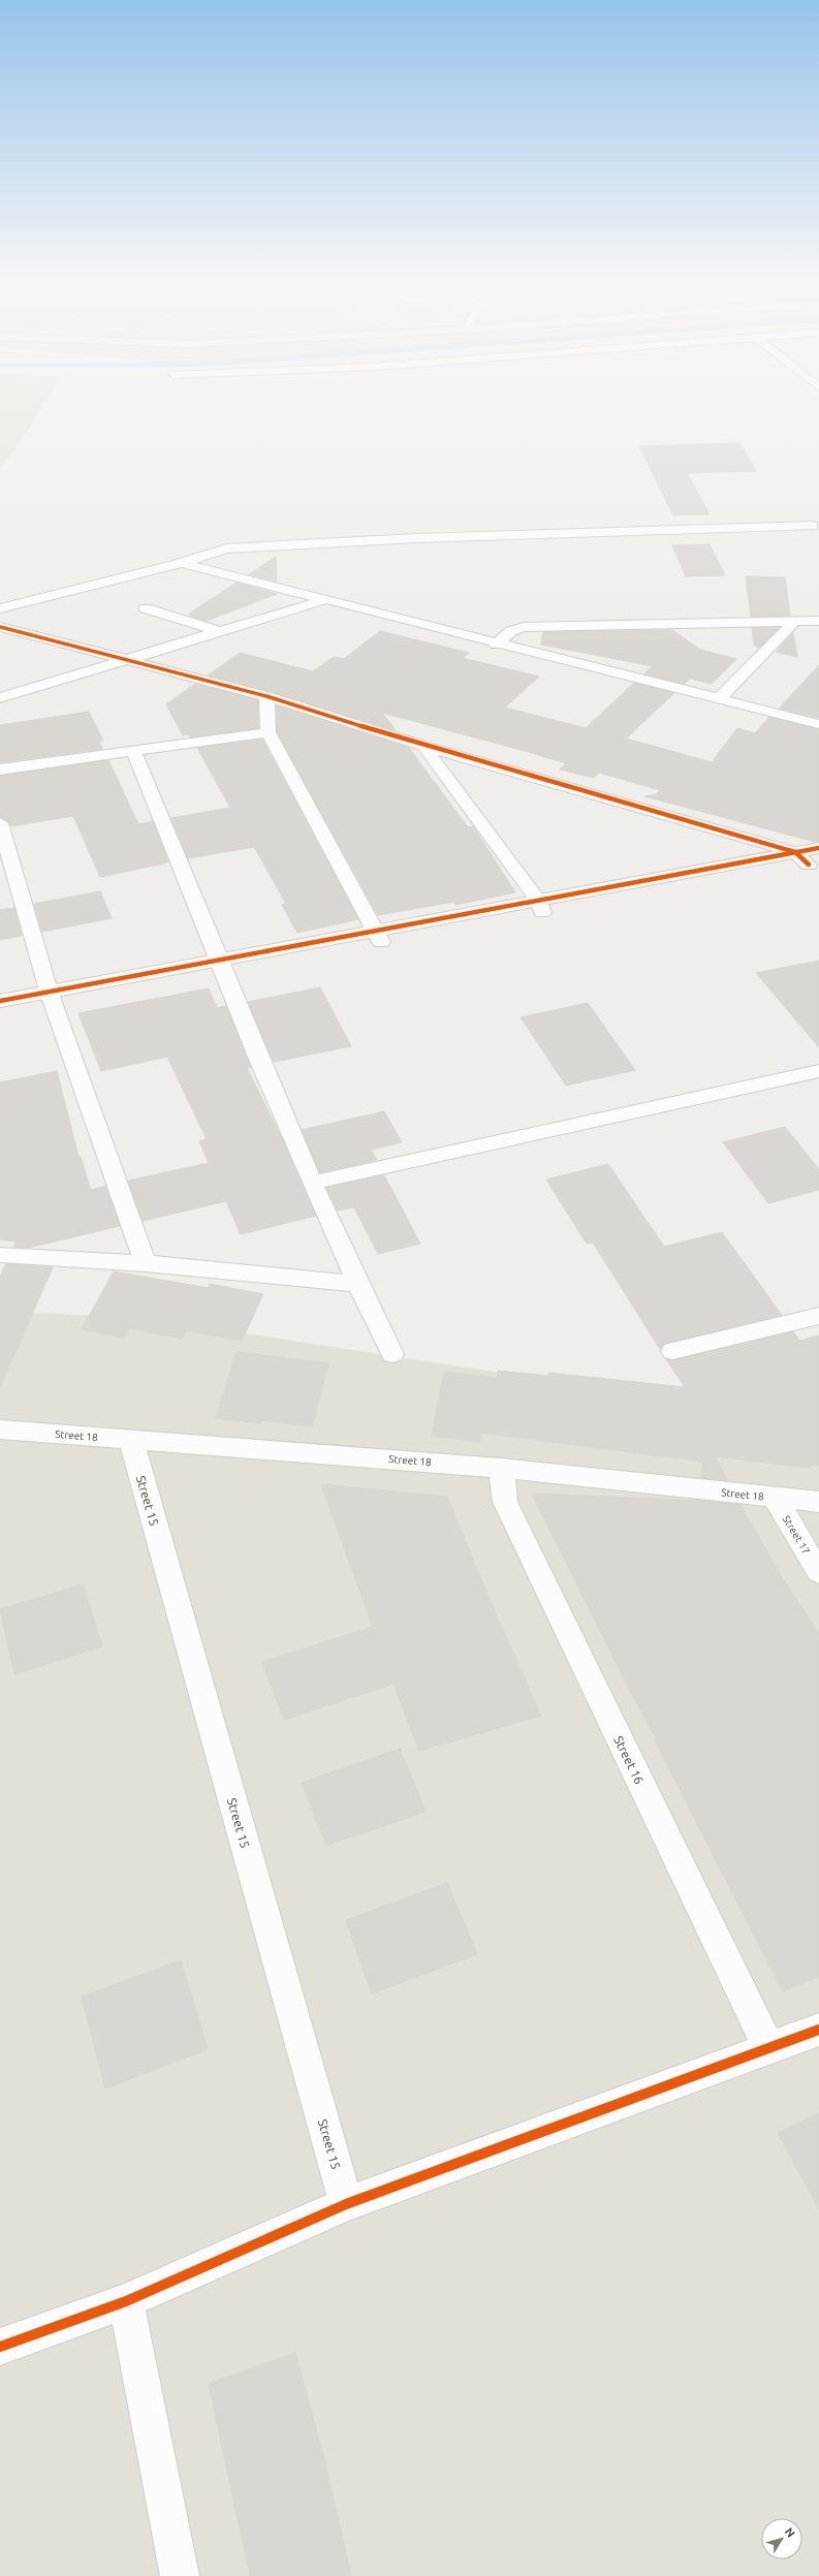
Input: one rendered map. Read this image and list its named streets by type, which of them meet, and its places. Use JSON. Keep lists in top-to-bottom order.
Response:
{
  "streets": {
    "street": [
      "Street 18",
      "Street 15",
      "Street 17",
      "Street 16"
    ]
  },
  "crossings": [
    ["Street 18", "Street 15"],
    ["Street 18", "Street 17"],
    ["Street 18", "Street 16"]
  ],
  "north": "top right"
}
